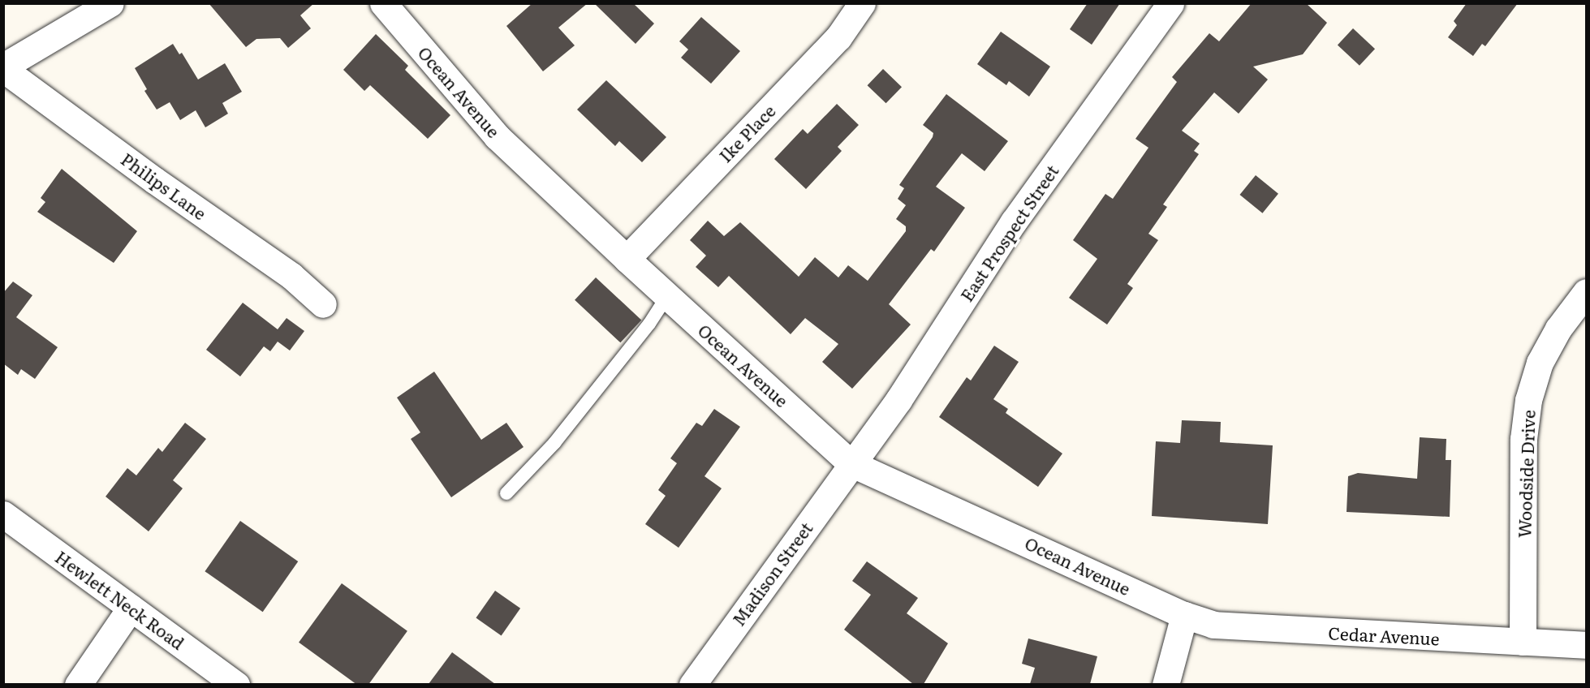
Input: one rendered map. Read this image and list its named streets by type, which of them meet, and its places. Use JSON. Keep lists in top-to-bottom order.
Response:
{
  "streets": {
    "street": [
      "Ocean Avenue",
      "Ike Place",
      "Philips Lane",
      "East Prospect Street",
      "Woodside Drive",
      "Madison Street",
      "Hewlett Neck Road",
      "Cedar Avenue"
    ]
  },
  "crossings": [
    ["Ocean Avenue", "Ike Place"],
    ["Ocean Avenue", "East Prospect Street"],
    ["Ocean Avenue", "Madison Street"],
    ["Ocean Avenue", "Cedar Avenue"],
    ["East Prospect Street", "Madison Street"],
    ["Woodside Drive", "Cedar Avenue"]
  ]
}
